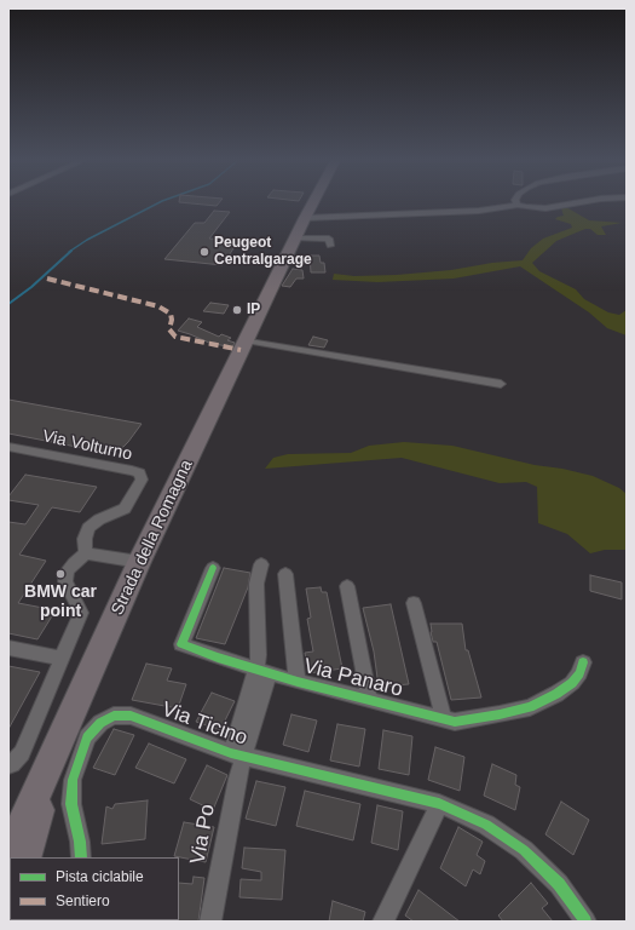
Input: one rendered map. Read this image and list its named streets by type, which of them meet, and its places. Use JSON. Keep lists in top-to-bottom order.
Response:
{
  "streets": {
    "main road": ["Strada della Romagna"],
    "street": [
      "Via Volturno",
      "Via Panaro",
      "Via Ticino",
      "Via Po"
    ]
  },
  "crossings": [
    ["Via Ticino", "Via Po"]
  ],
  "places": ["Peugeot Centralgarage", "IP", "BMW car point"],
  "legend": ["Pista ciclabile", "Sentiero"]
}
